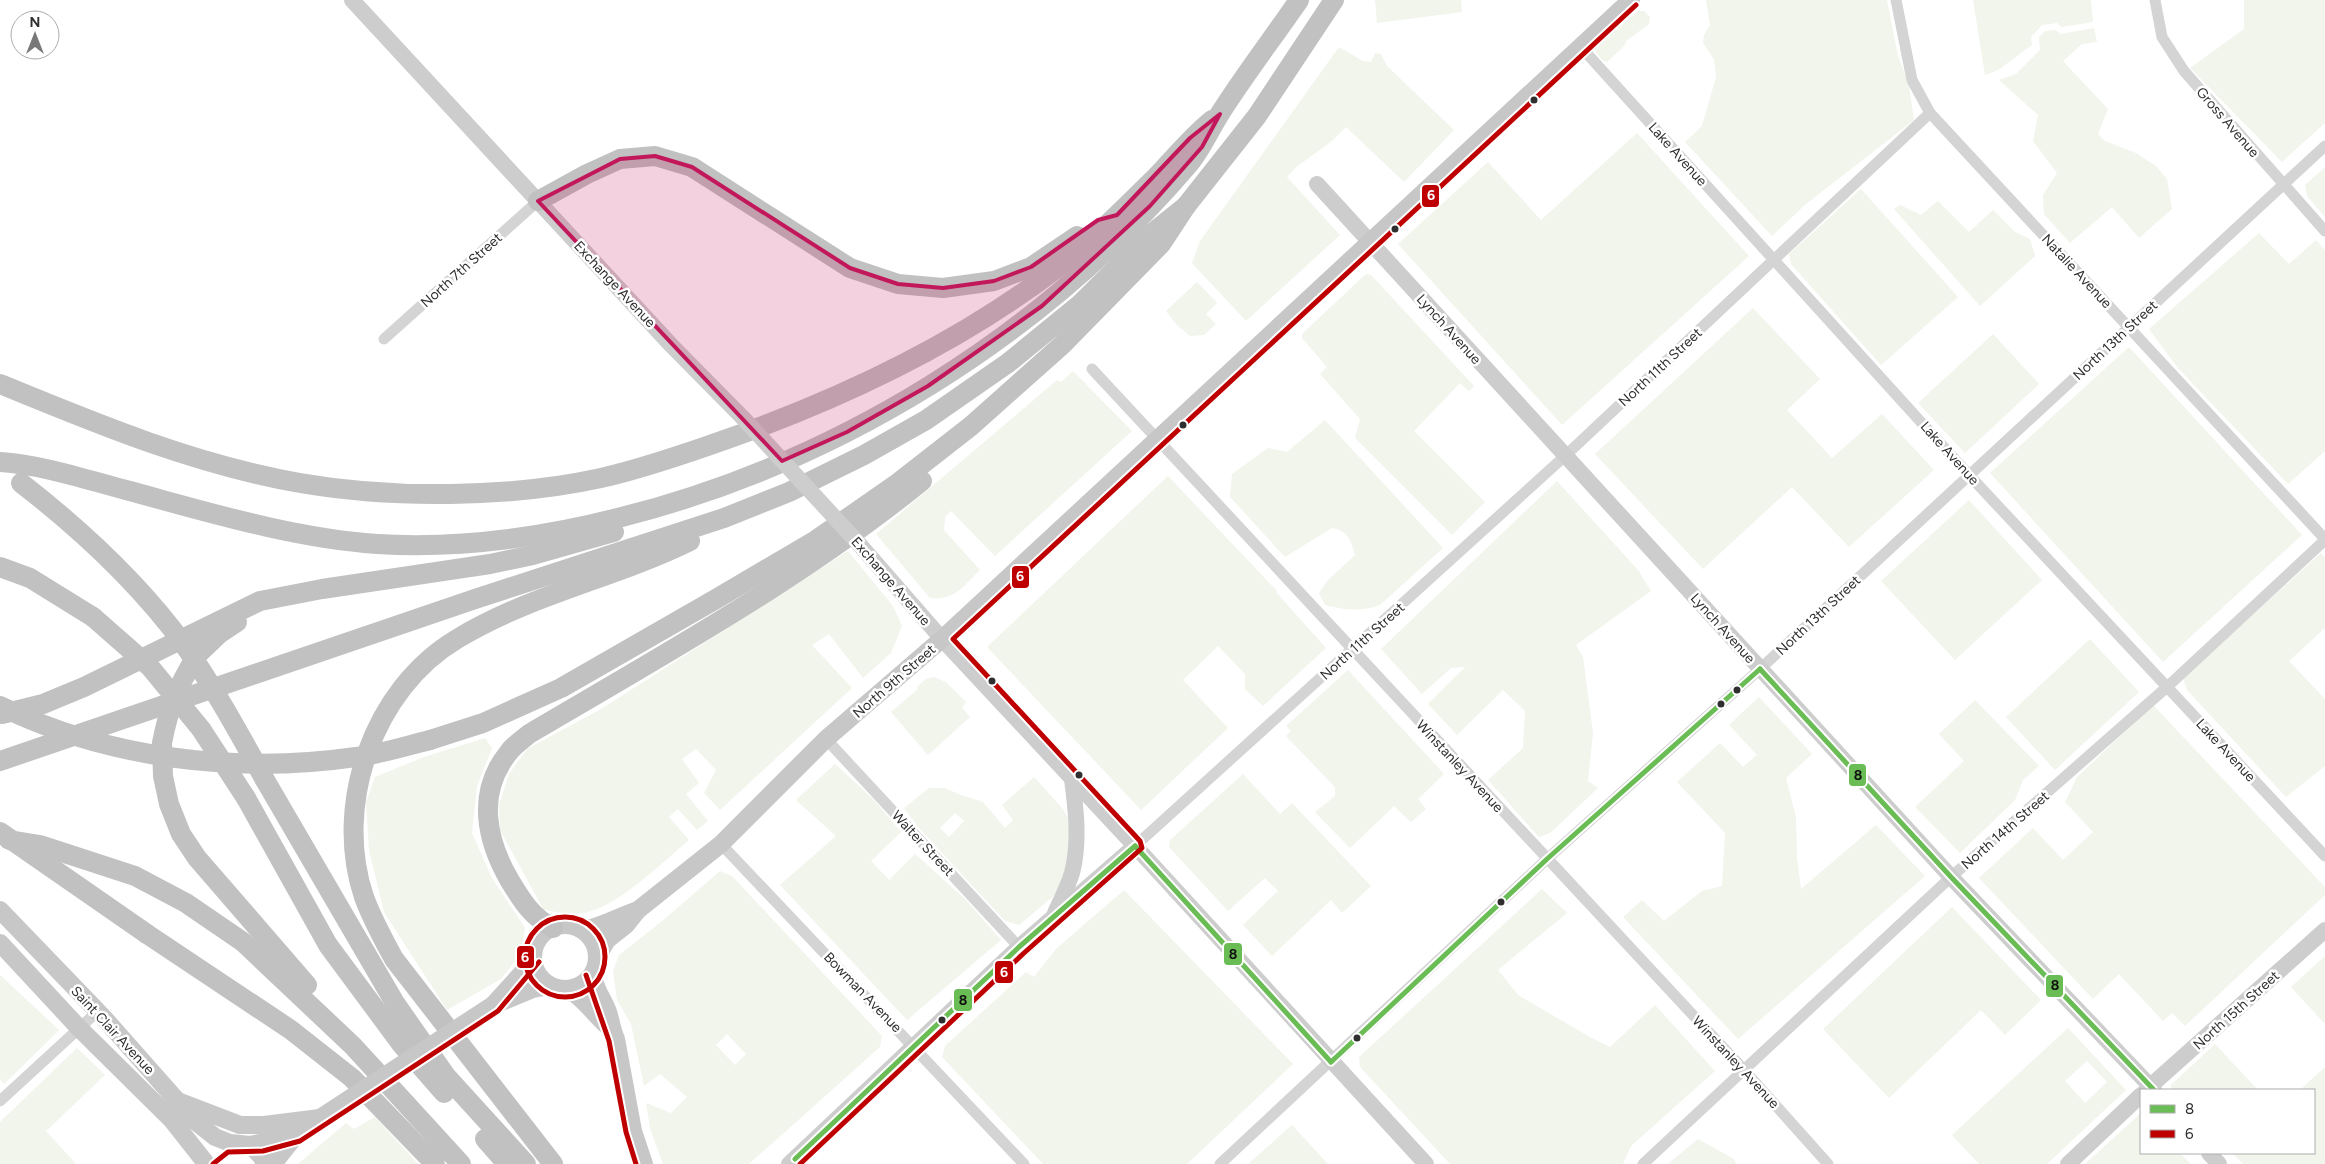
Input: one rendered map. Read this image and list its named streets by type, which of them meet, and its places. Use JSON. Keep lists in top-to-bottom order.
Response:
{
  "streets": {
    "main road": ["North 9th Street", "Saint Clair Avenue"],
    "street": [
      "Gross Avenue",
      "Lake Avenue",
      "North 7th Street",
      "Natalie Avenue",
      "Exchange Avenue",
      "Lynch Avenue",
      "North 13th Street",
      "North 11th Street",
      "Winstanley Avenue",
      "North 14th Street",
      "Walter Street",
      "Bowman Avenue",
      "North 15th Street"
    ]
  },
  "crossings": [
    ["Gross Avenue", "North 13th Street"],
    ["Lake Avenue", "North 13th Street"],
    ["Lake Avenue", "North 11th Street"],
    ["Lake Avenue", "North 9th Street"],
    ["Lake Avenue", "North 14th Street"],
    ["North 7th Street", "Exchange Avenue"],
    ["Natalie Avenue", "North 13th Street"],
    ["Natalie Avenue", "North 11th Street"],
    ["Natalie Avenue", "North 14th Street"],
    ["Exchange Avenue", "North 13th Street"],
    ["Exchange Avenue", "North 11th Street"],
    ["Exchange Avenue", "North 9th Street"],
    ["Lynch Avenue", "North 13th Street"],
    ["Lynch Avenue", "North 11th Street"],
    ["Lynch Avenue", "North 9th Street"],
    ["Lynch Avenue", "North 14th Street"],
    ["North 13th Street", "Winstanley Avenue"],
    ["North 11th Street", "Winstanley Avenue"],
    ["North 11th Street", "Walter Street"],
    ["North 11th Street", "Bowman Avenue"],
    ["North 9th Street", "Winstanley Avenue"],
    ["North 9th Street", "Walter Street"],
    ["North 9th Street", "Bowman Avenue"],
    ["Winstanley Avenue", "North 14th Street"]
  ],
  "lines": ["transit line 6", "transit line 8"],
  "legend": ["8", "6"],
  "north": "top"
}
